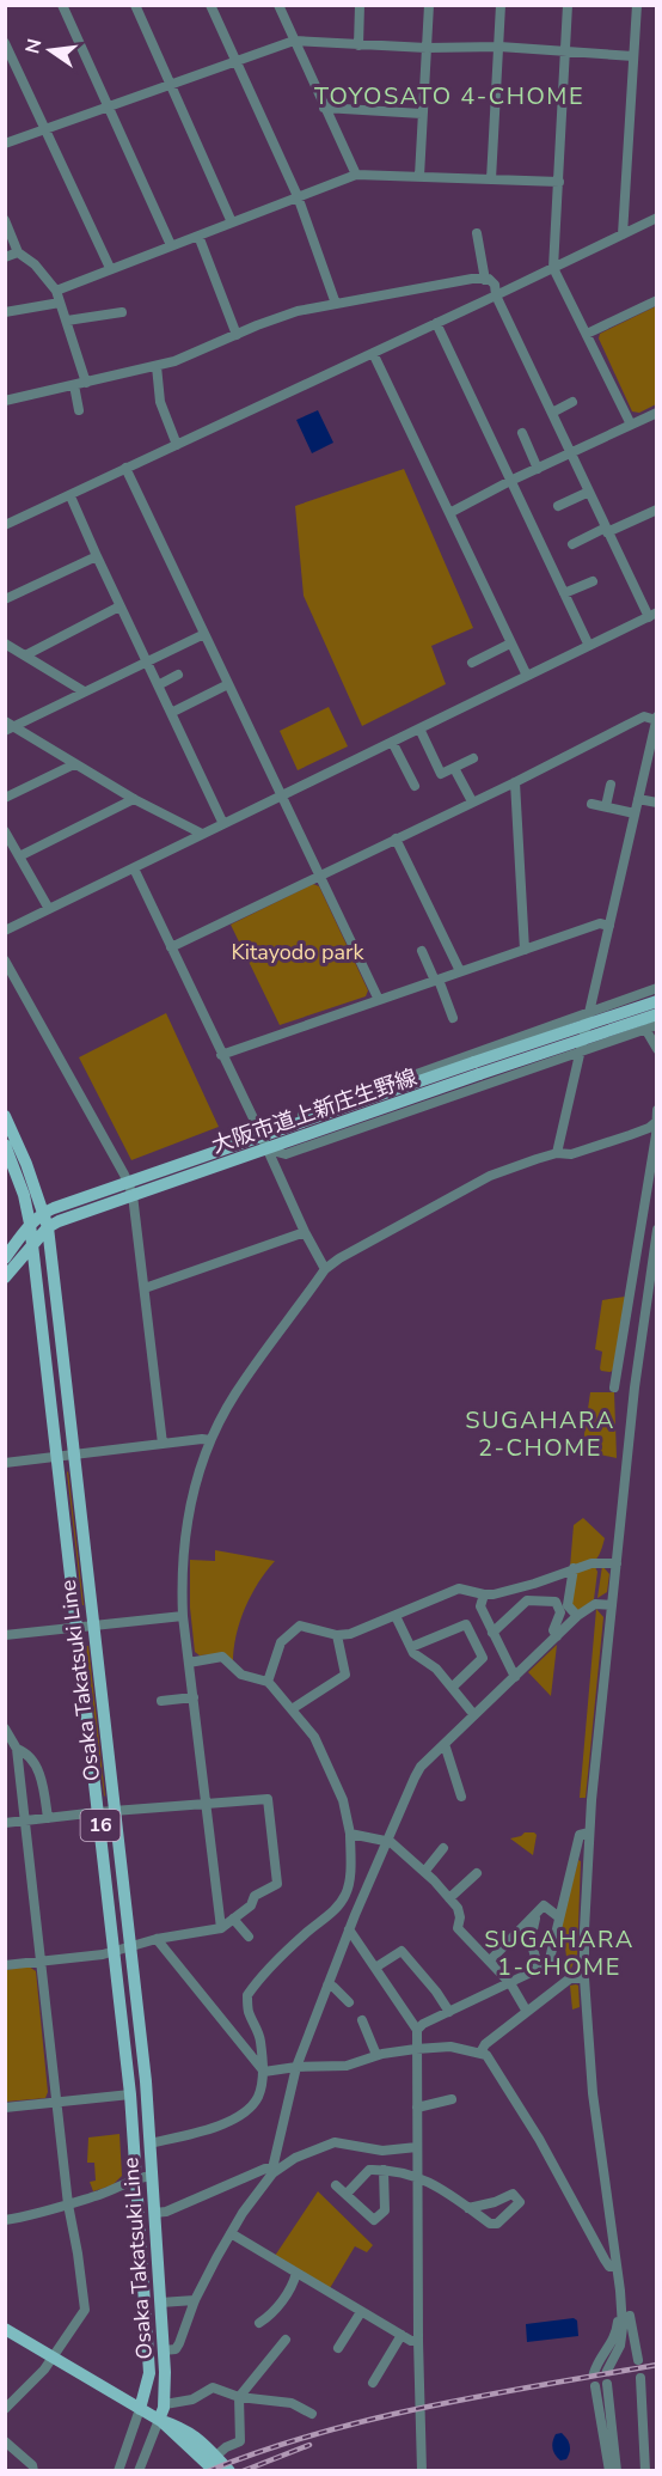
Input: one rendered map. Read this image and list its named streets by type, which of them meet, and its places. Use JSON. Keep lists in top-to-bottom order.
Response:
{
  "streets": {
    "main road": ["大阪市道上新庄生野線", "Osaka Takatsuki Line", "16"]
  },
  "crossings": [
    ["大阪市道上新庄生野線", "Osaka Takatsuki Line"]
  ],
  "districts": ["TOYOSATO 4-CHOME", "SUGAHARA 2-CHOME", "SUGAHARA 1-CHOME"],
  "parks": ["Kitayodo park"],
  "north": "left"
}
